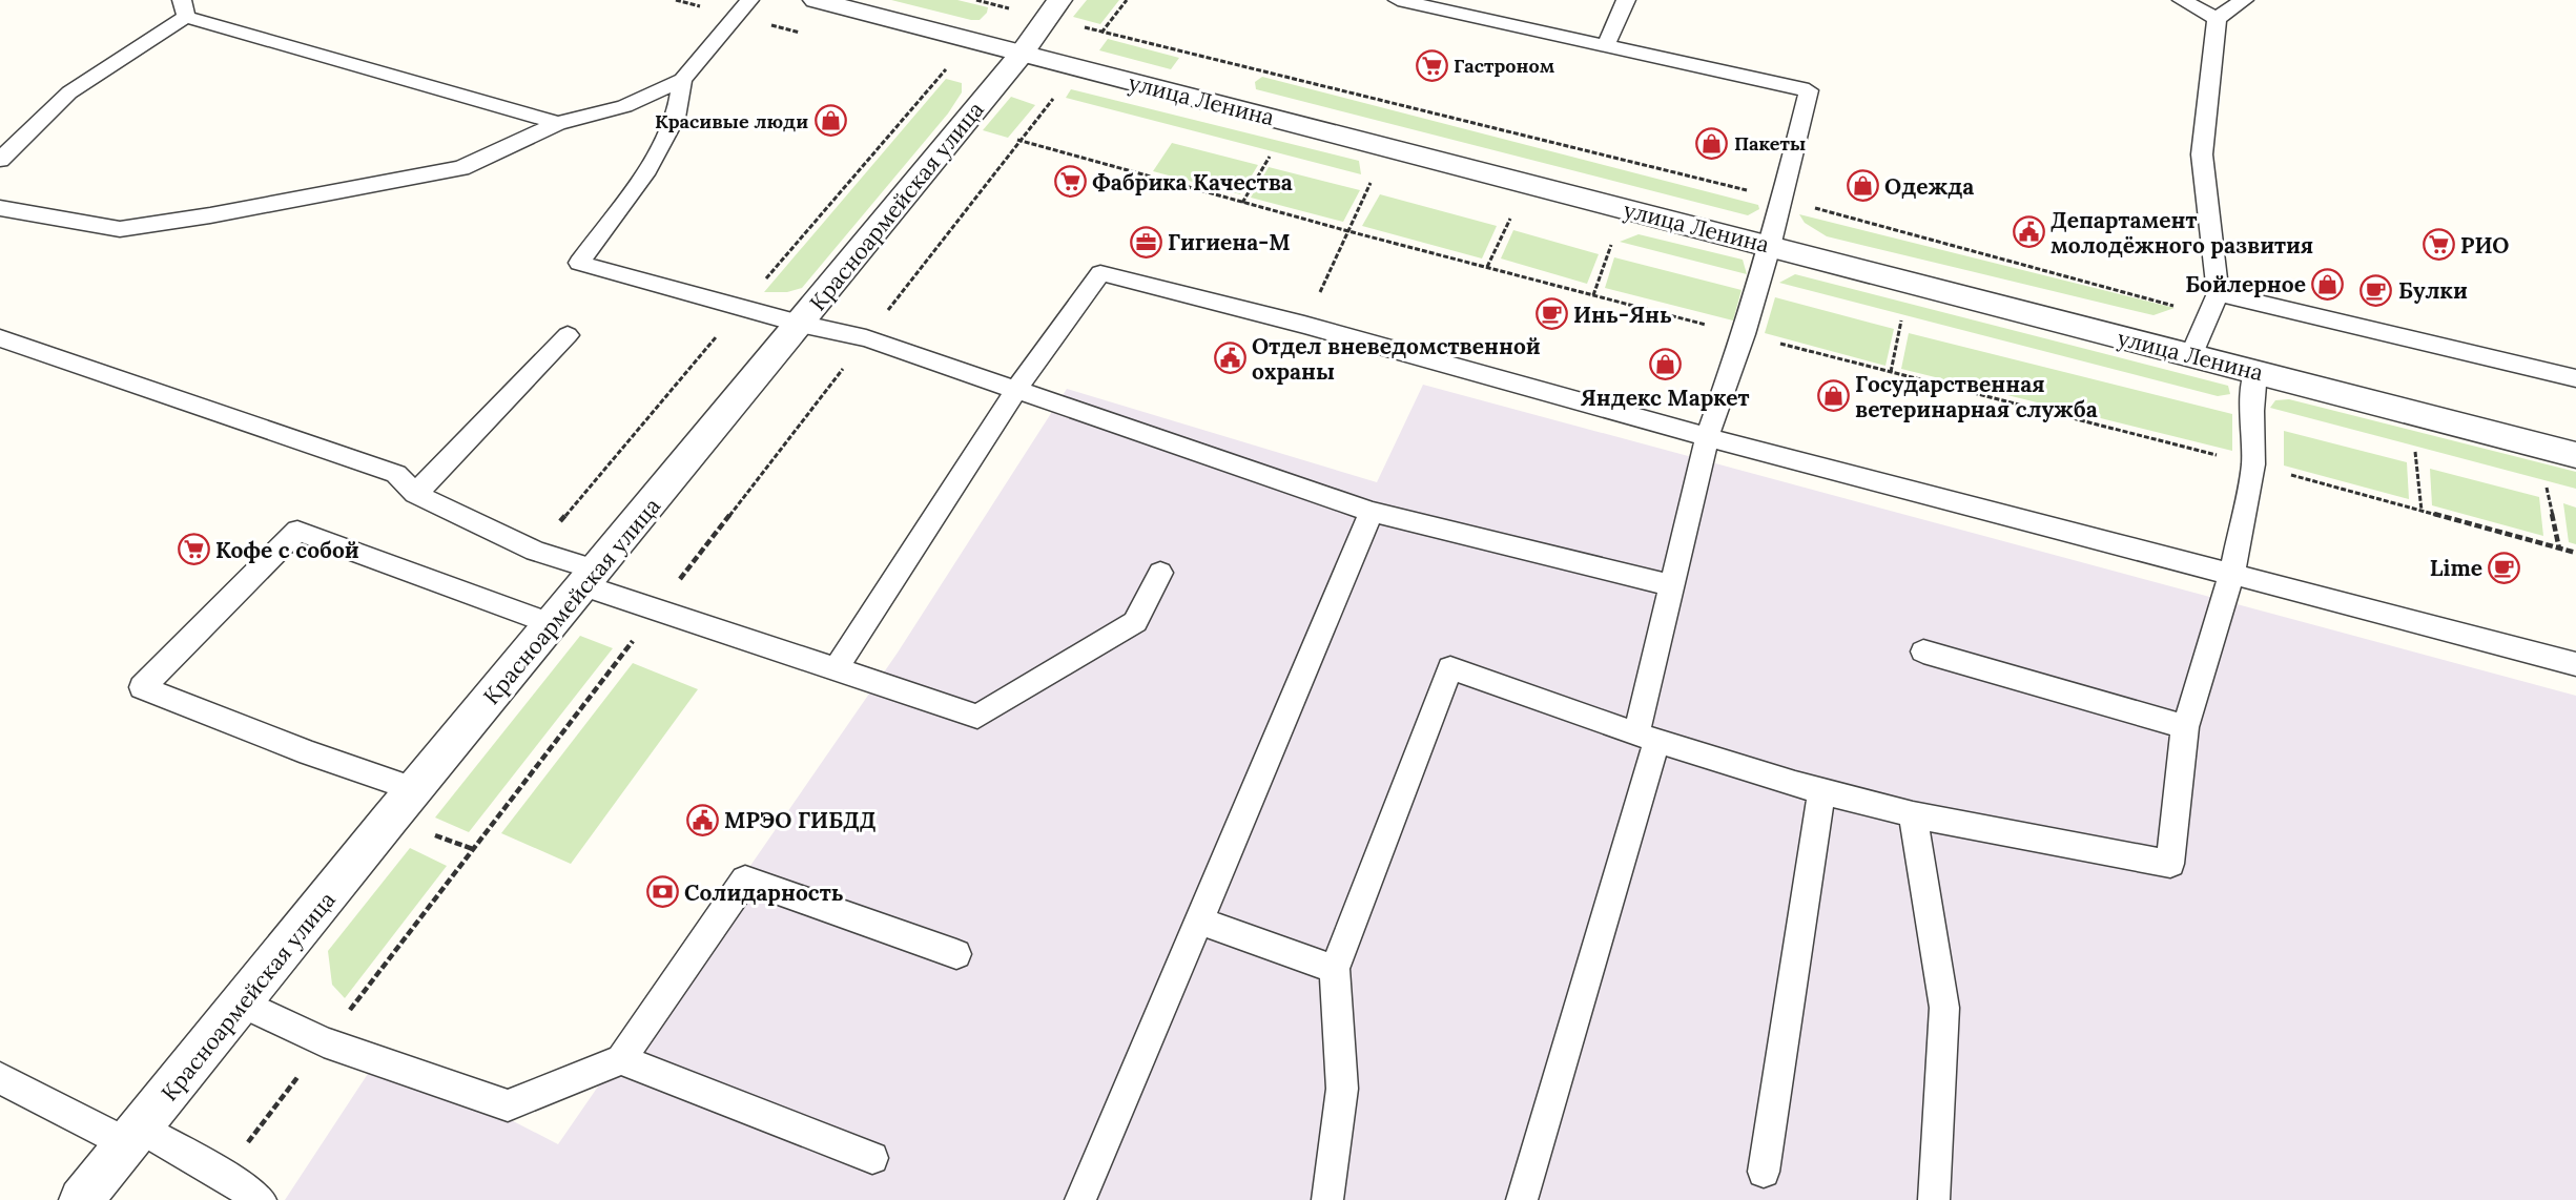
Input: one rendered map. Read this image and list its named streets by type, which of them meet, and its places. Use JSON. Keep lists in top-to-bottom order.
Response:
{
  "streets": {
    "street": ["улица Ленина", "Красноармейская улица"]
  },
  "crossings": [
    ["улица Ленина", "Красноармейская улица"]
  ],
  "places": {
    "supermarket": [
      "Гастроном",
      "Фабрика Качества",
      "РИО",
      "Кофе с собой"
    ],
    "shop": [
      "Красивые люди",
      "Пакеты",
      "Одежда",
      "Бойлерное",
      "Яндекс Маркет",
      "Государственная ветеринарная служба"
    ],
    "public building": ["Департамент молодёжного развития", "Отдел вневедомственной охраны", "МРЭО ГИБДД"],
    "office": ["Гигиена-М"],
    "cafe": ["Булки", "Инь-Янь", "Lime"],
    "bank": ["Солидарность"]
  }
}
